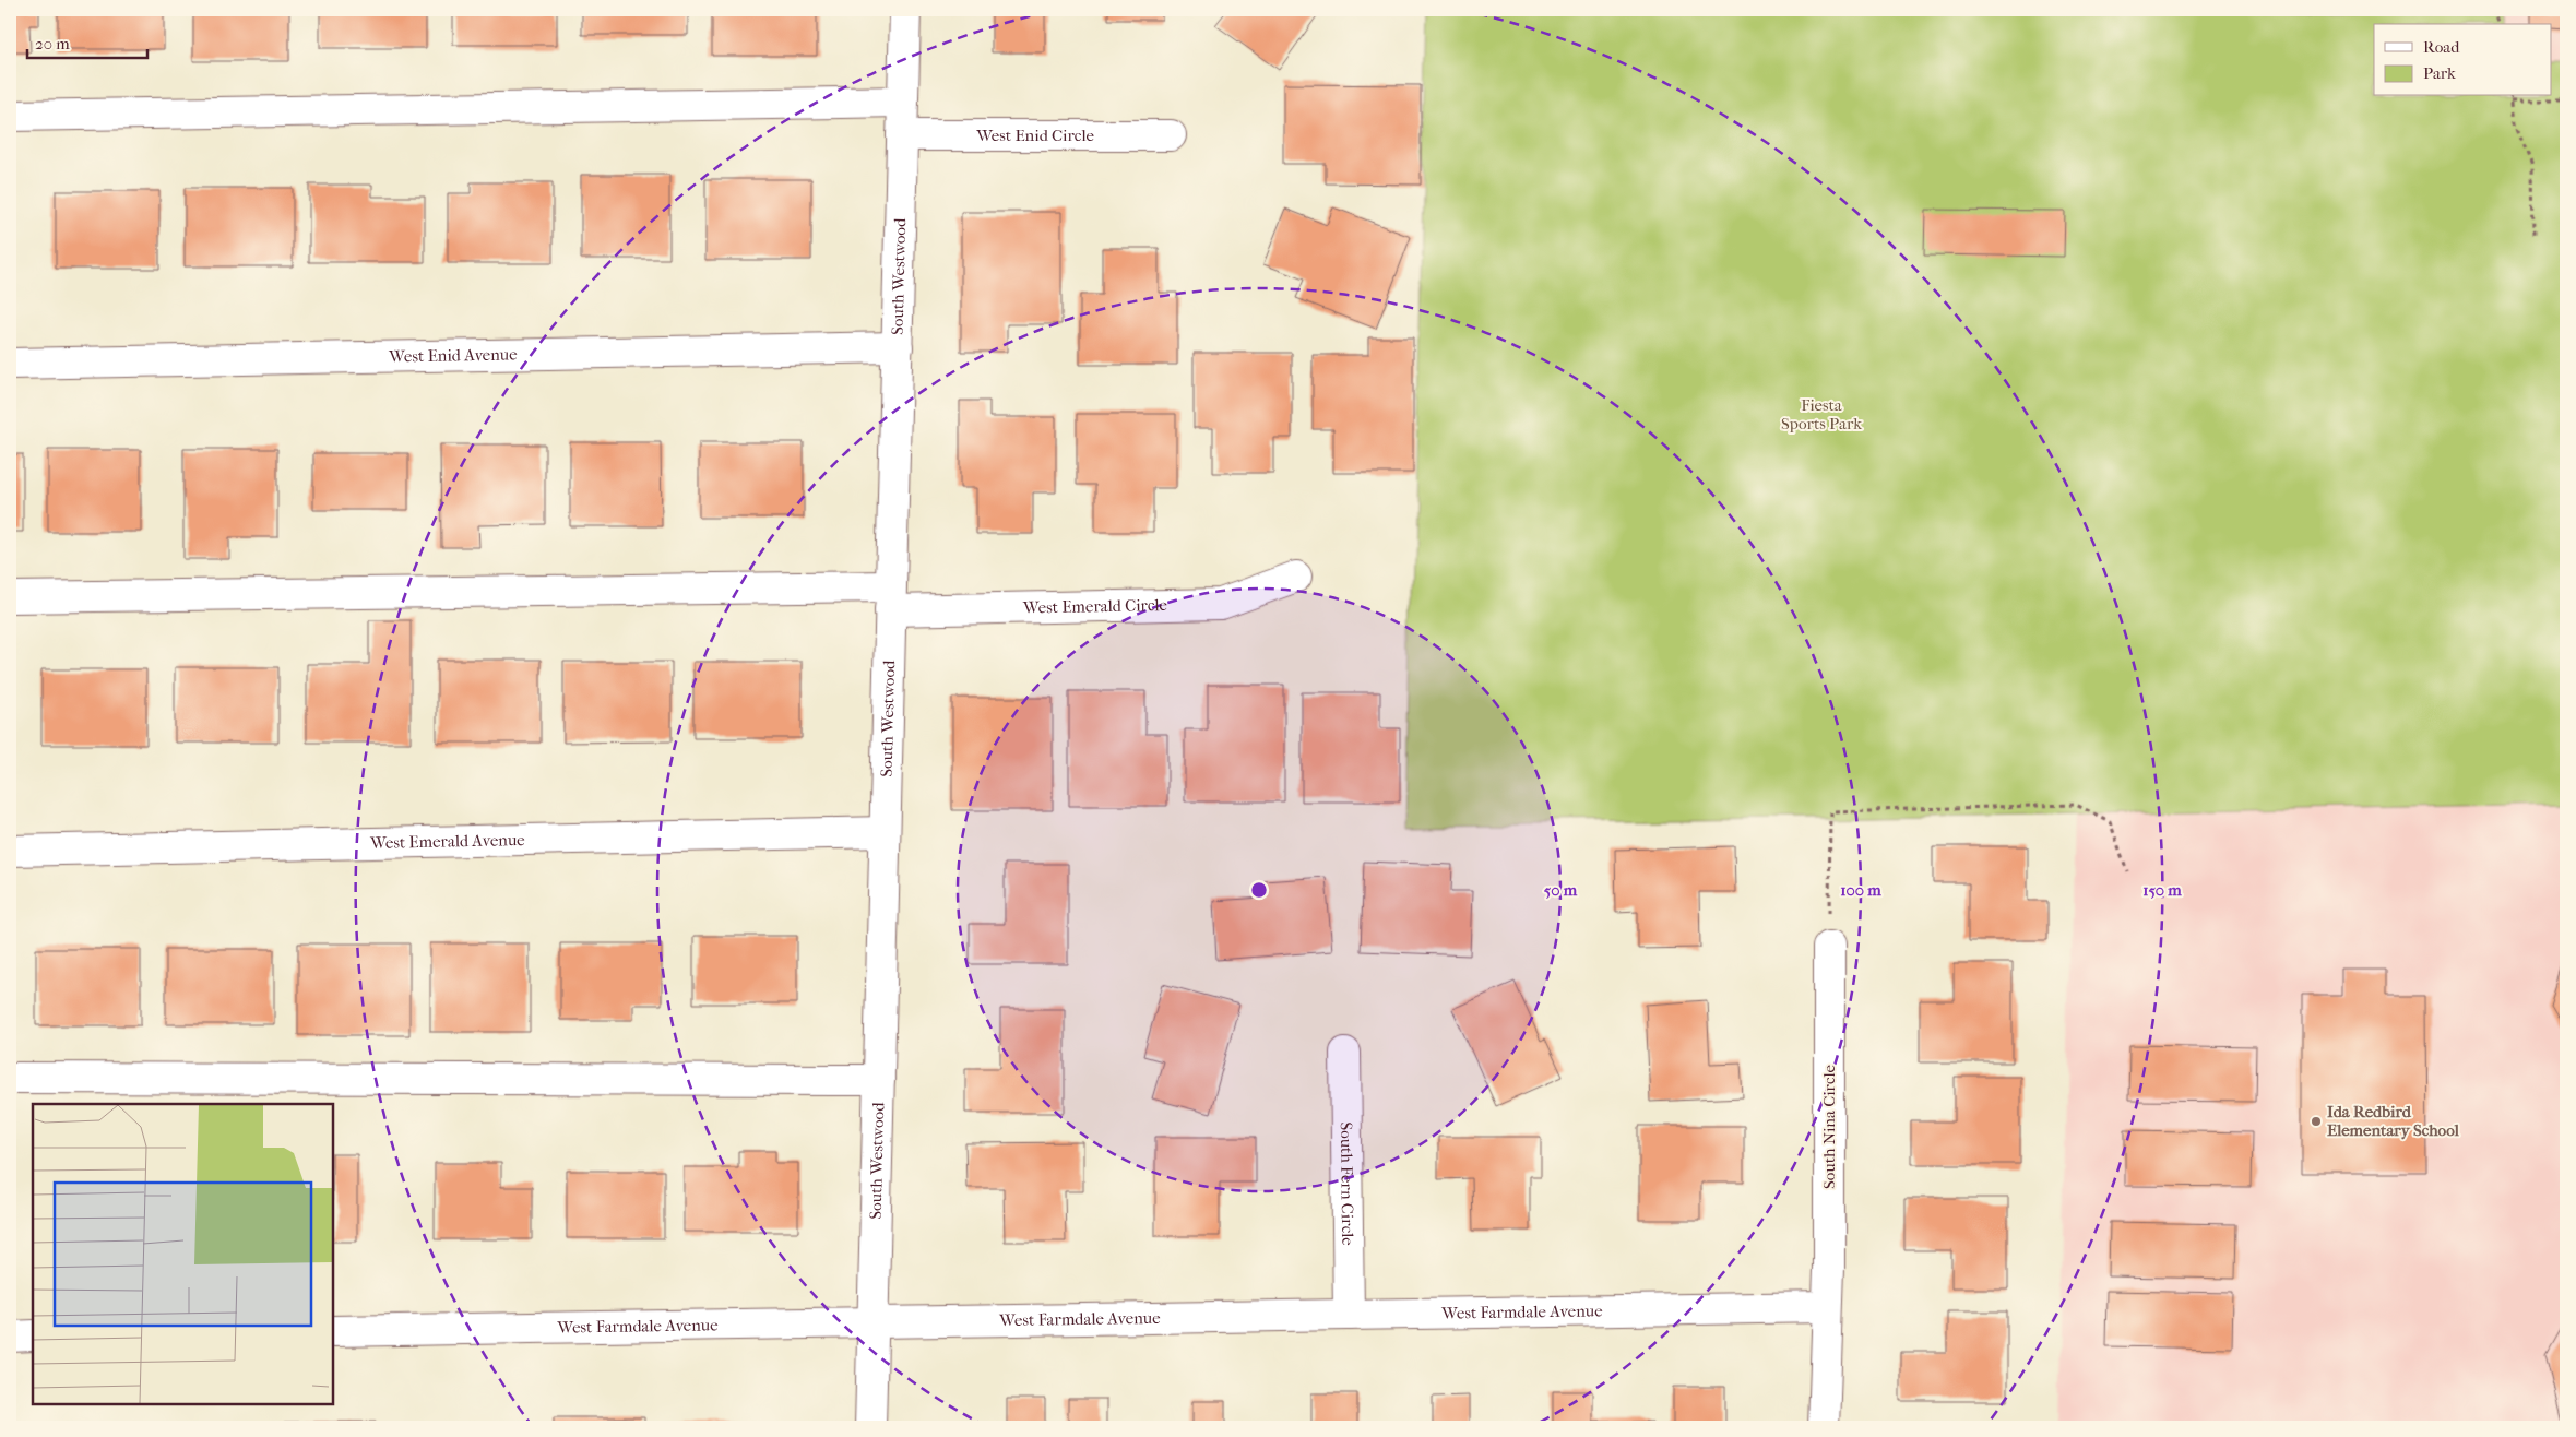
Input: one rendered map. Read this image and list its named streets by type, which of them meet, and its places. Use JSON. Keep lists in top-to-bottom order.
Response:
{
  "streets": {
    "street": [
      "West Enid Circle",
      "South Westwood",
      "West Enid Avenue",
      "West Emerald Circle",
      "West Emerald Avenue",
      "South Nina Circle",
      "South Fern Circle",
      "West Farmdale Avenue"
    ]
  },
  "crossings": [
    ["West Enid Circle", "South Westwood"],
    ["South Westwood", "West Enid Avenue"],
    ["South Westwood", "West Emerald Circle"],
    ["South Westwood", "West Emerald Avenue"],
    ["South Westwood", "West Farmdale Avenue"],
    ["South Nina Circle", "West Farmdale Avenue"],
    ["South Fern Circle", "West Farmdale Avenue"]
  ],
  "parks": ["Fiesta Sports Park"],
  "places": ["Ida Redbird Elementary School"],
  "legend": ["Road", "Park"],
  "scale_bar": "20 m",
  "rings": ["50 m", "100 m", "150 m"]
}
